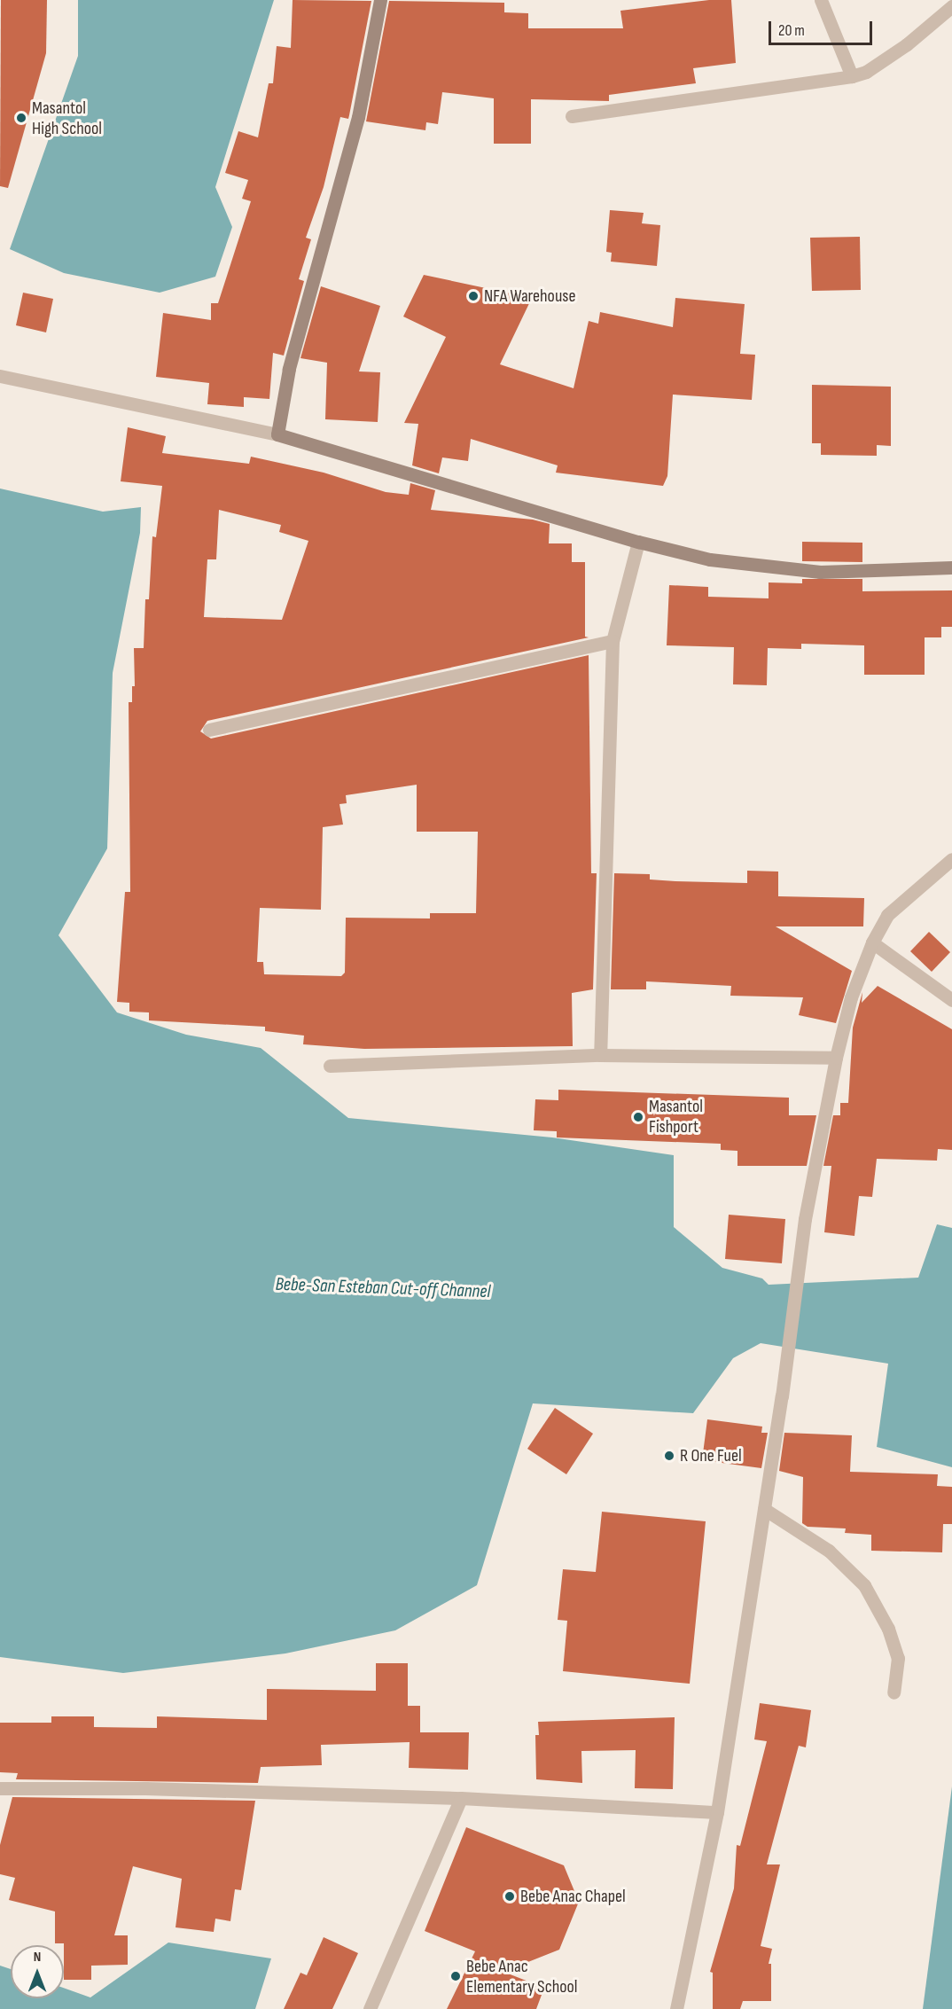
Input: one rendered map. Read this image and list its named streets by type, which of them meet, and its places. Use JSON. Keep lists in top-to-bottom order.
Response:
{
  "water": ["Bebe-San Esteban Cut-off Channel"],
  "places": [
    "Masantol High School",
    "NFA Warehouse",
    "Masantol Fishport",
    "R One Fuel",
    "Bebe Anac Chapel",
    "Bebe Anac Elementary School"
  ],
  "scale_bar": "20 m",
  "north": "top"
}
